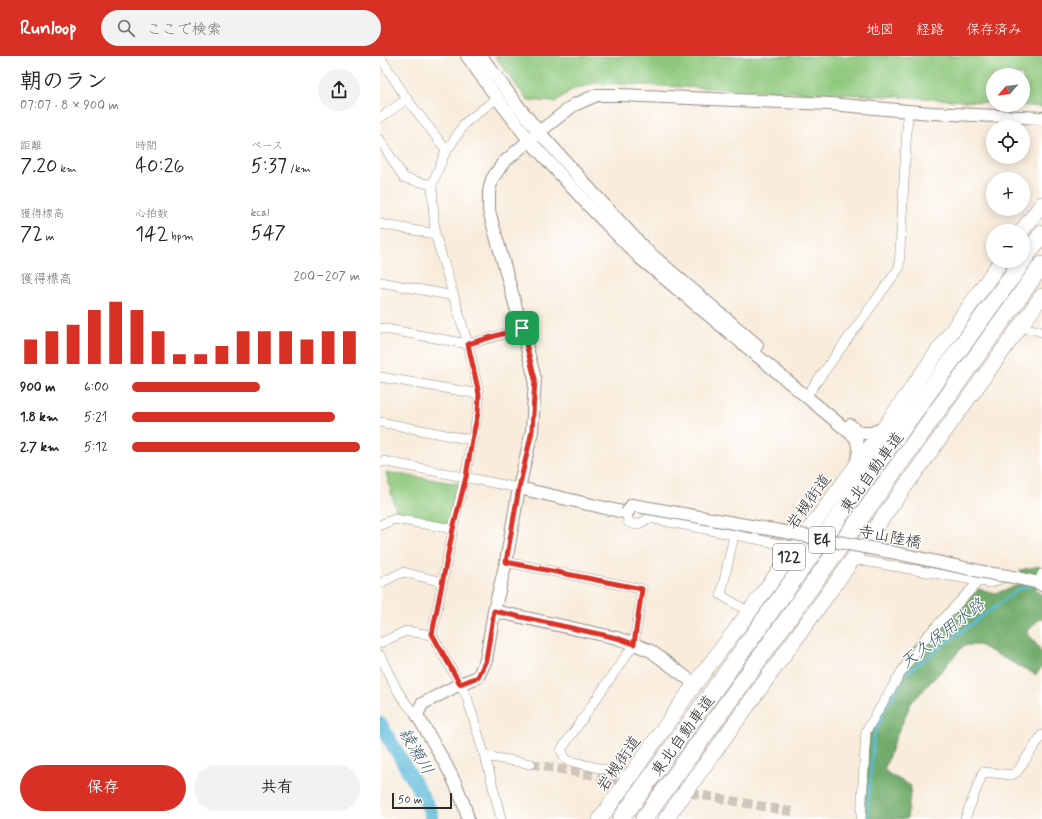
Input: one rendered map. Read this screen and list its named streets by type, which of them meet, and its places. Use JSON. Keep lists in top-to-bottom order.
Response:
{
  "streets": {
    "highway": [
      "東北自動車道",
      "岩槻街道",
      "E4",
      "122"
    ],
    "street": ["寺山陸橋"]
  },
  "water": ["天久保用水路", "綾瀬川"],
  "scale_bar": "50 m",
  "north": "bottom left",
  "page": {
    "header": "Runloop",
    "search": "ここで検索",
    "nav": ["地図", "経路", "保存済み"],
    "heading": ["朝のラン", "07:07 · 8 × 900 m"],
    "map_buttons": ["+", "−"],
    "stats": [
      ["距離", "7.20 km"],
      ["時間", "40:26"],
      ["ペース", "5:37 /km"],
      ["獲得標高", "72 m"],
      ["心拍数", "142 bpm"],
      ["kcal", "547"]
    ],
    "chart": ["獲得標高", "200–207 m"],
    "list": [
      {
        "name": "900 m",
        "note": "6:00"
      },
      {
        "name": "1.8 km",
        "note": "5:21"
      },
      {
        "name": "2.7 km",
        "note": "5:12"
      }
    ],
    "buttons": ["保存", "共有"],
    "scale": "50 m"
  }
}
